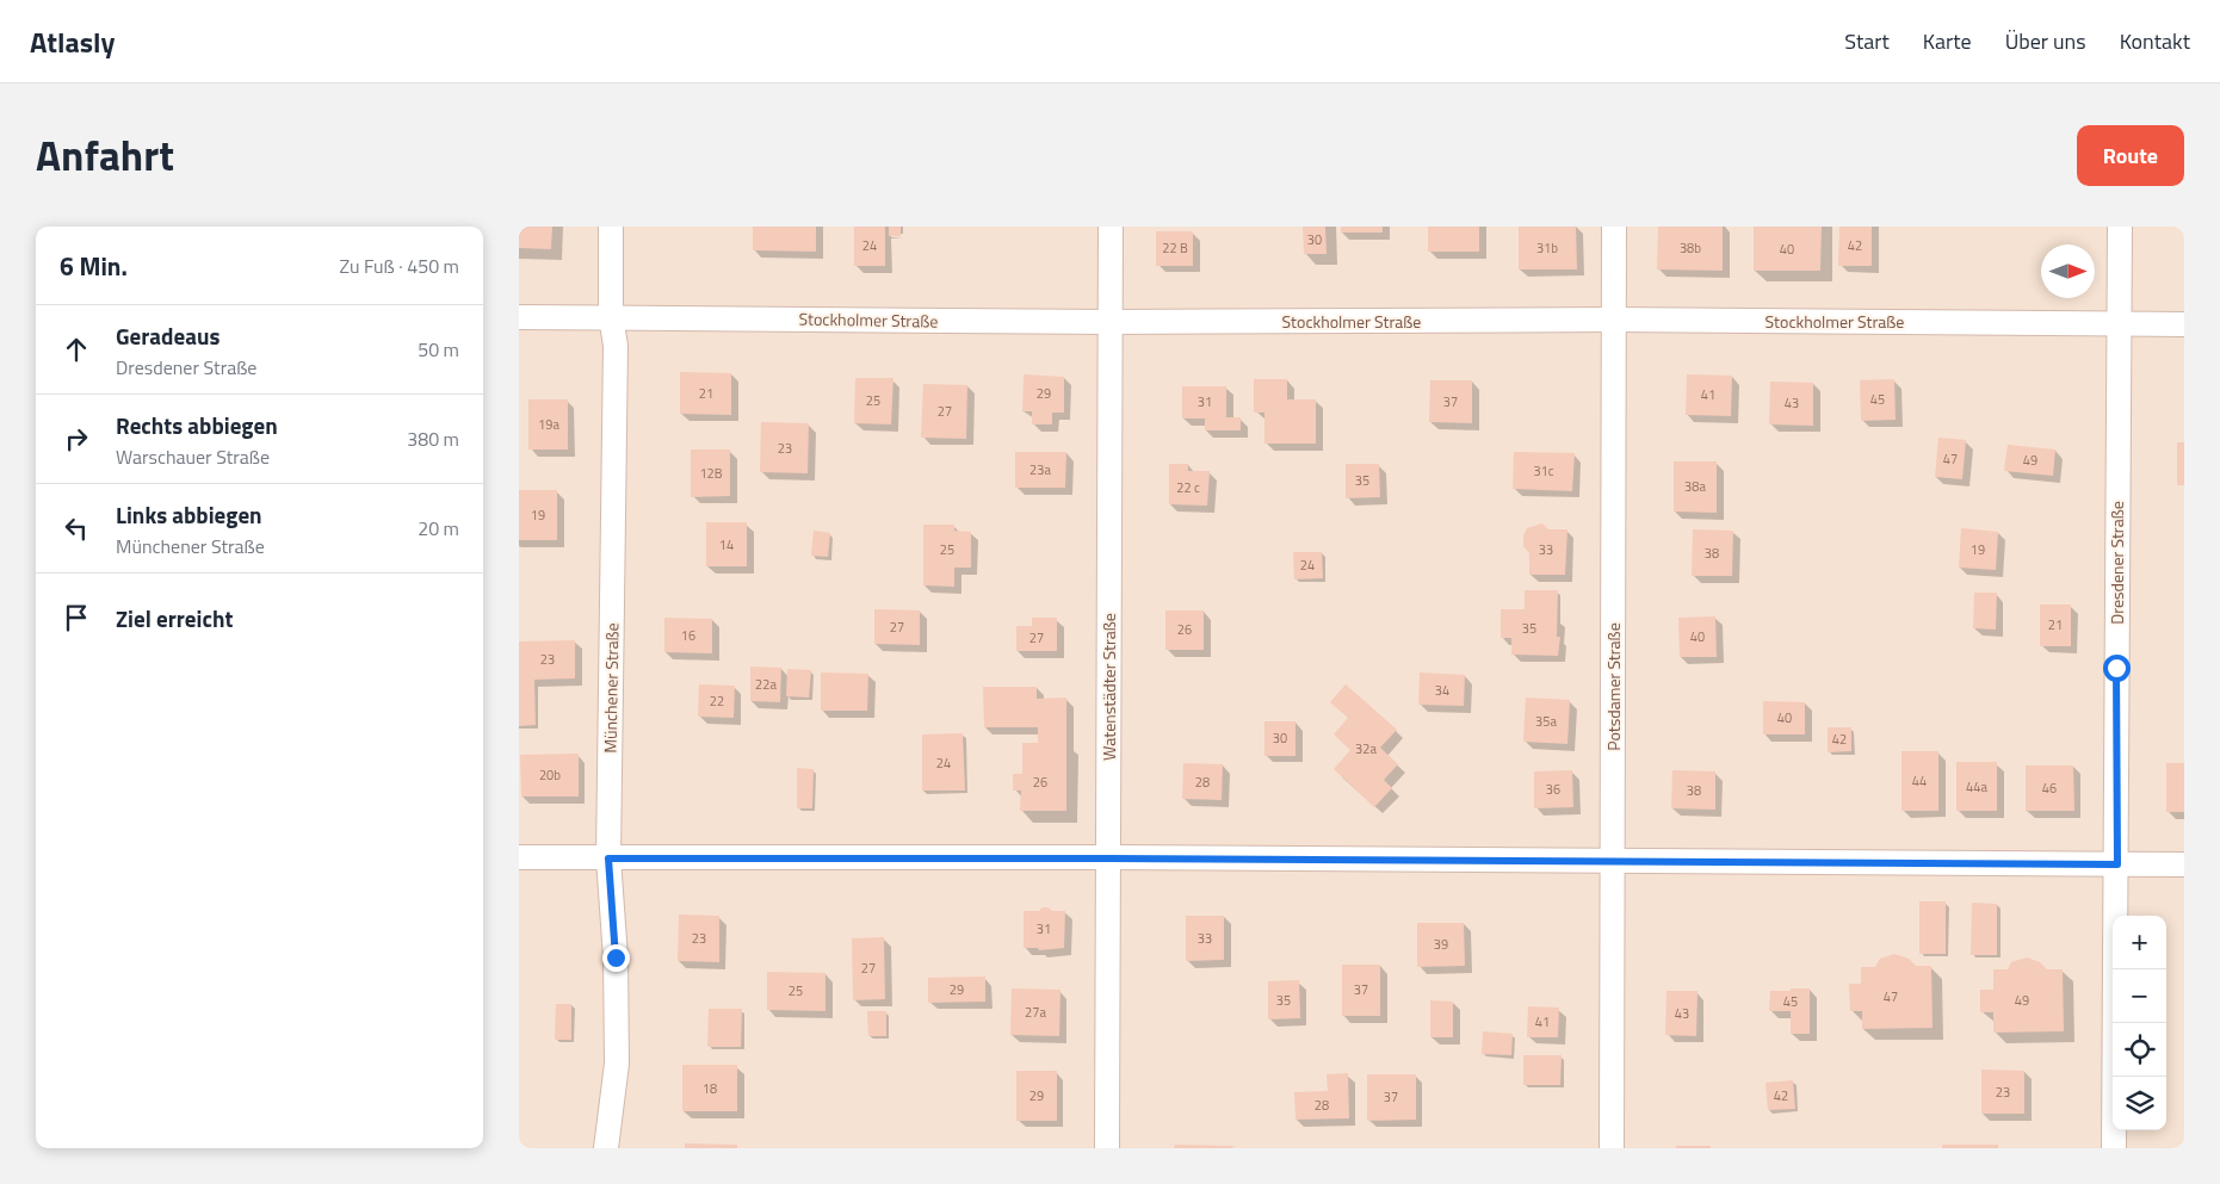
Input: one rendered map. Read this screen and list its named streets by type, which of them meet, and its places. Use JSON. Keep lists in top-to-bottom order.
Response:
{
  "streets": {
    "street": [
      "Stockholmer Straße",
      "Dresdener Straße",
      "Watenstädter Straße",
      "Potsdamer Straße",
      "Münchener Straße"
    ]
  },
  "crossings": [
    ["Stockholmer Straße", "Dresdener Straße"],
    ["Stockholmer Straße", "Watenstädter Straße"],
    ["Stockholmer Straße", "Potsdamer Straße"],
    ["Stockholmer Straße", "Münchener Straße"]
  ],
  "house_numbers": [
    "30",
    "24",
    "42",
    "22 B",
    "31b",
    "38b",
    "40",
    "21",
    "29",
    "41",
    "45",
    "25",
    "31",
    "37",
    "43",
    "27",
    "19a",
    "23",
    "47",
    "49",
    "23a",
    "31c",
    "12B",
    "35",
    "38a",
    "22 c",
    "19",
    "14",
    "25",
    "33",
    "19",
    "38",
    "24",
    "21",
    "27",
    "35",
    "26",
    "16",
    "40",
    "27",
    "23",
    "22a",
    "34",
    "22",
    "40",
    "35a",
    "30",
    "42",
    "32a",
    "24",
    "20b",
    "44",
    "26",
    "28",
    "44a",
    "46",
    "36",
    "38",
    "31",
    "23",
    "33",
    "39",
    "27",
    "29",
    "37",
    "25",
    "47",
    "35",
    "49",
    "45",
    "27a",
    "43",
    "41",
    "18",
    "23",
    "29",
    "42",
    "37",
    "28"
  ],
  "north": "right",
  "page": {
    "header": "Atlasly",
    "nav": [
      "Start",
      "Karte",
      "Über uns",
      "Kontakt"
    ],
    "title": "Anfahrt",
    "buttons": "Route",
    "heading": ["6 Min.", "Zu Fuß · 450 m"],
    "list": [
      ["Geradeaus", "Dresdener Straße", "50 m"],
      ["Rechts abbiegen", "Warschauer Straße", "380 m"],
      ["Links abbiegen", "Münchener Straße", "20 m"],
      "Ziel erreicht"
    ],
    "map_buttons": ["+", "−"]
  }
}
